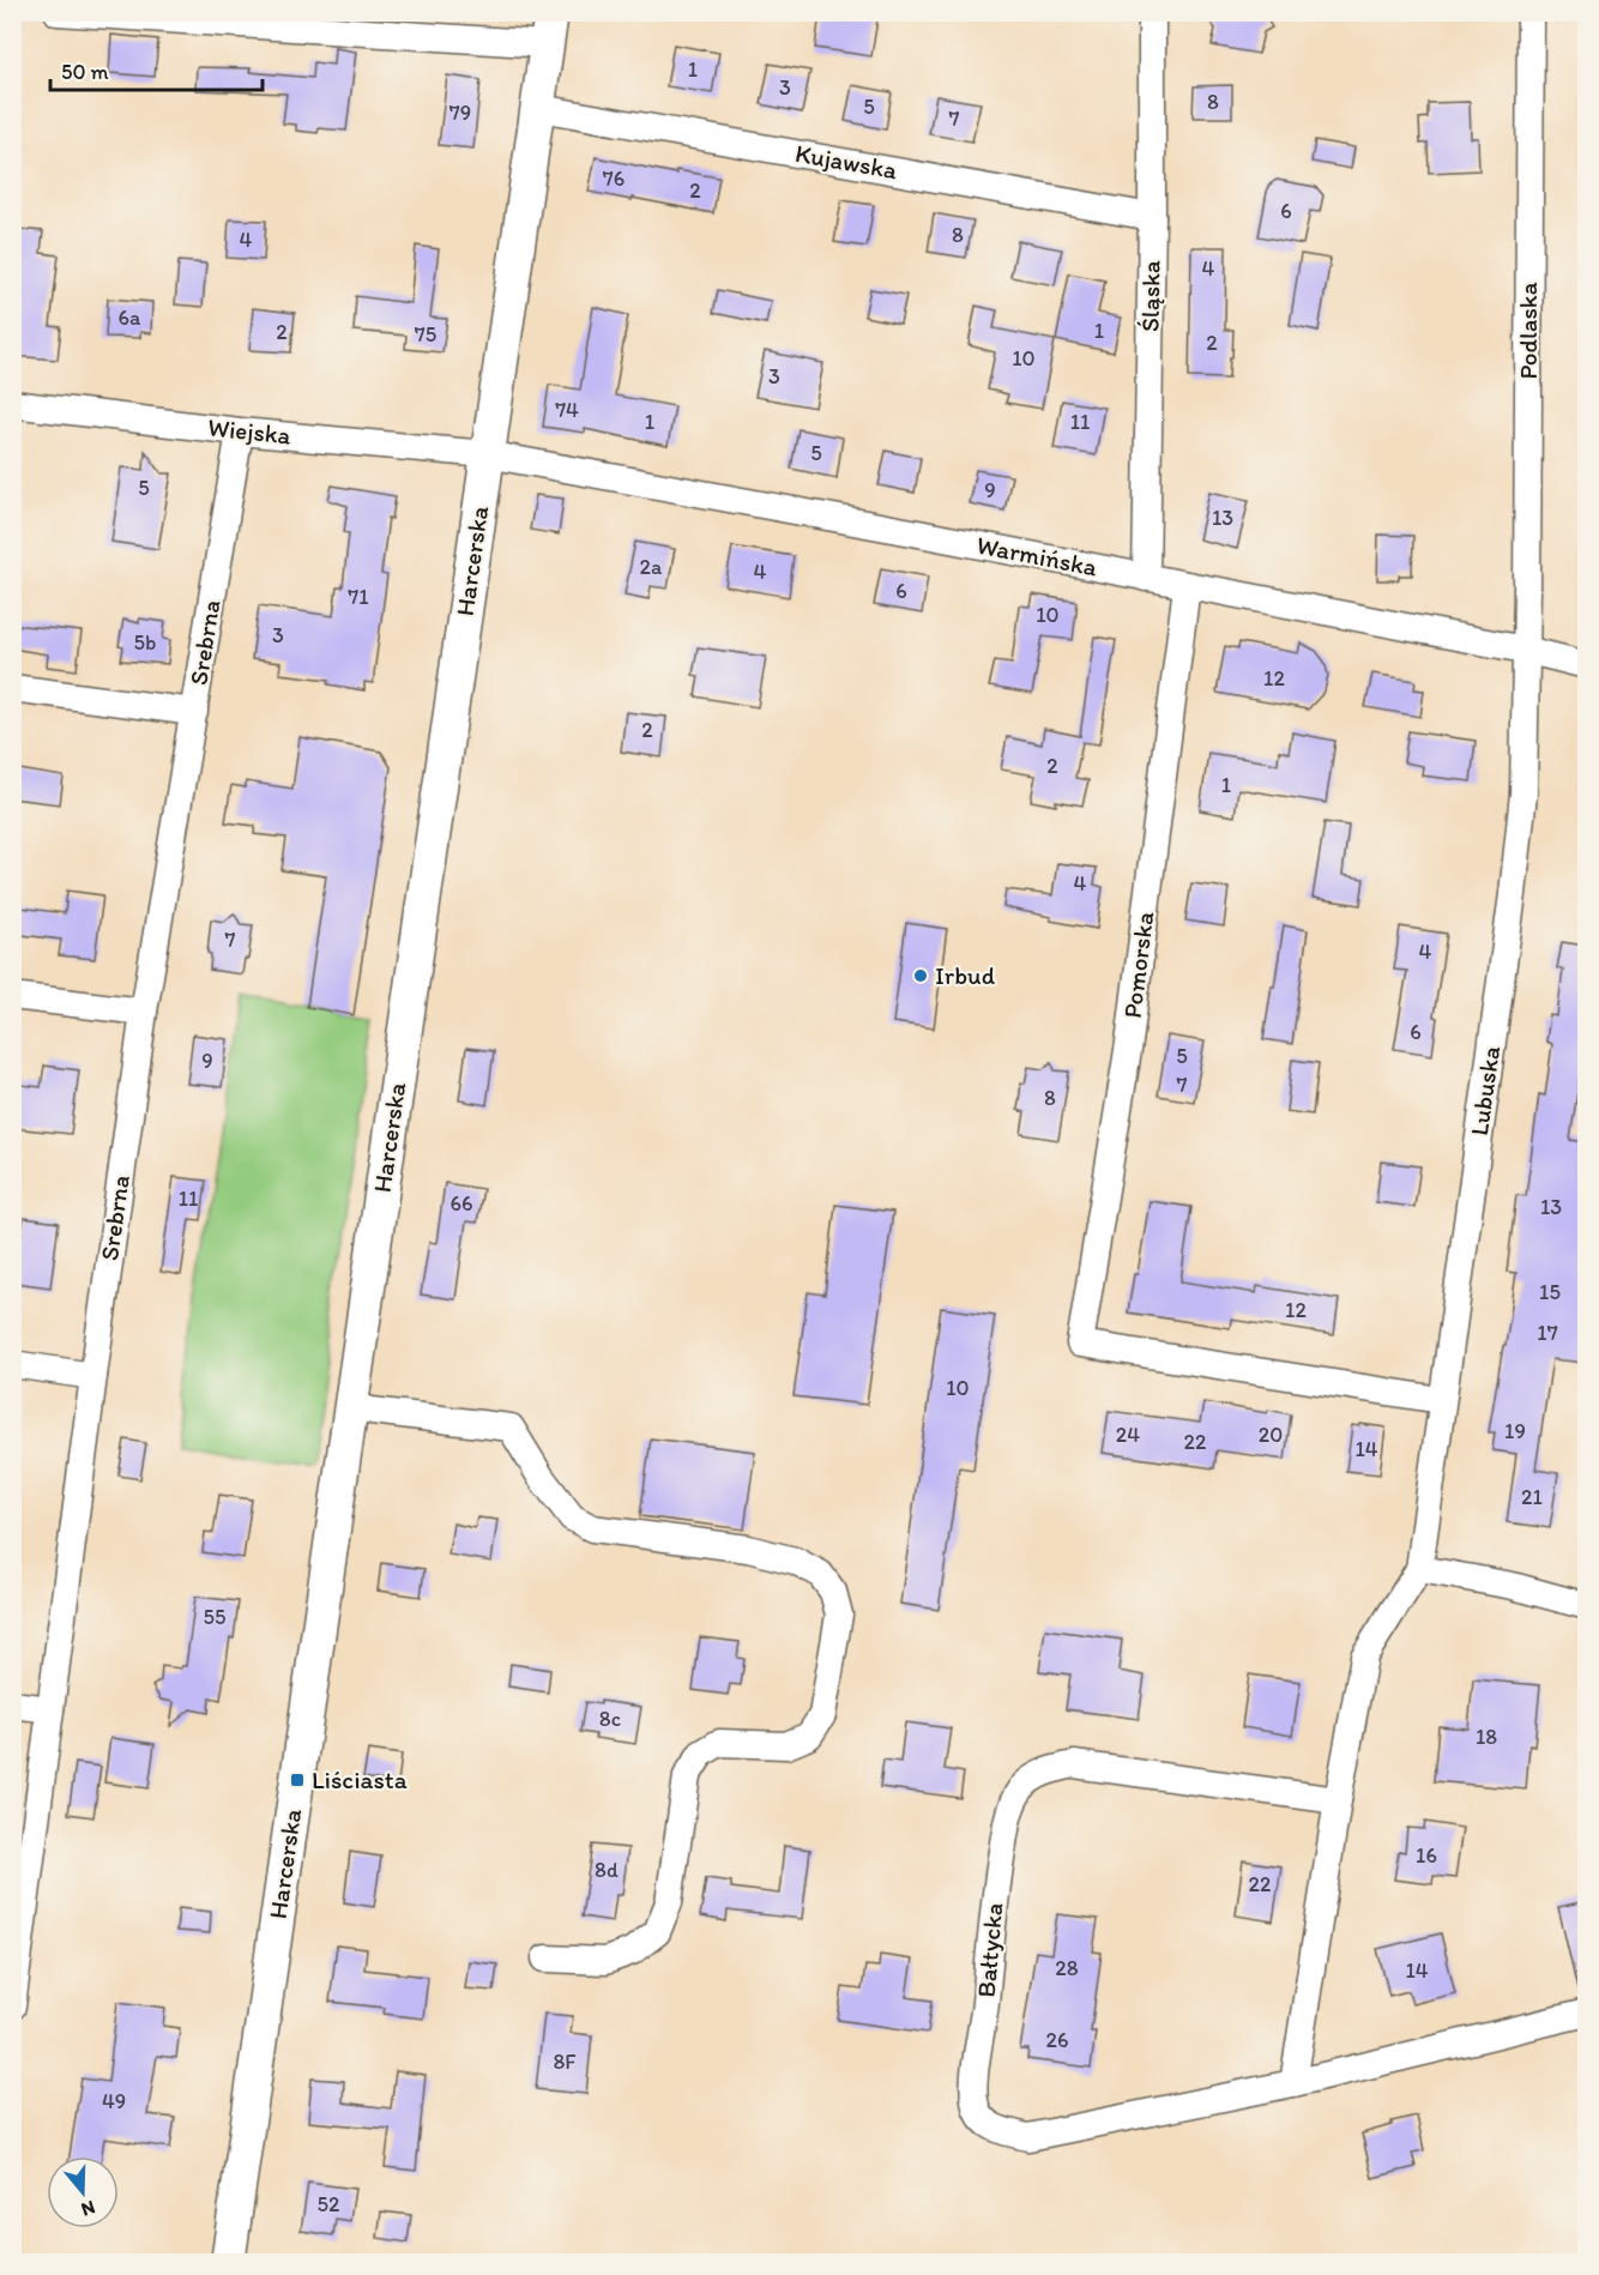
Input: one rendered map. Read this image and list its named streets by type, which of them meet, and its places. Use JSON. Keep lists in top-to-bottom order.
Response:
{
  "streets": {
    "street": [
      "Kujawska",
      "Śląska",
      "Podlaska",
      "Wiejska",
      "Warmińska",
      "Harcerska",
      "Srebrna",
      "Pomorska",
      "Lubuska",
      "Bałtycka"
    ]
  },
  "crossings": [
    ["Kujawska", "Śląska"],
    ["Kujawska", "Harcerska"],
    ["Śląska", "Warmińska"],
    ["Podlaska", "Warmińska"],
    ["Podlaska", "Lubuska"],
    ["Wiejska", "Warmińska"],
    ["Wiejska", "Harcerska"],
    ["Wiejska", "Srebrna"],
    ["Warmińska", "Harcerska"],
    ["Warmińska", "Pomorska"],
    ["Warmińska", "Lubuska"],
    ["Pomorska", "Lubuska"]
  ],
  "places": {
    "other": ["Irbud"],
    "transit": ["Liściasta"]
  },
  "house_numbers": [
    "1",
    "3",
    "8",
    "5",
    "79",
    "7",
    "76",
    "2",
    "6",
    "8",
    "4",
    "4",
    "6a",
    "1",
    "2",
    "75",
    "2",
    "10",
    "3",
    "74",
    "1",
    "11",
    "5",
    "5",
    "9",
    "13",
    "2a",
    "4",
    "6",
    "71",
    "10",
    "3",
    "5b",
    "12",
    "2",
    "2",
    "1",
    "4",
    "7",
    "4",
    "6",
    "5",
    "9",
    "7",
    "8",
    "11",
    "66",
    "13",
    "15",
    "12",
    "17",
    "10",
    "19",
    "24",
    "20",
    "22",
    "14",
    "21",
    "55",
    "8c",
    "18",
    "16",
    "8d",
    "22",
    "28",
    "14",
    "26",
    "8F",
    "49",
    "52"
  ],
  "scale_bar": "50 m",
  "north": "bottom"
}
